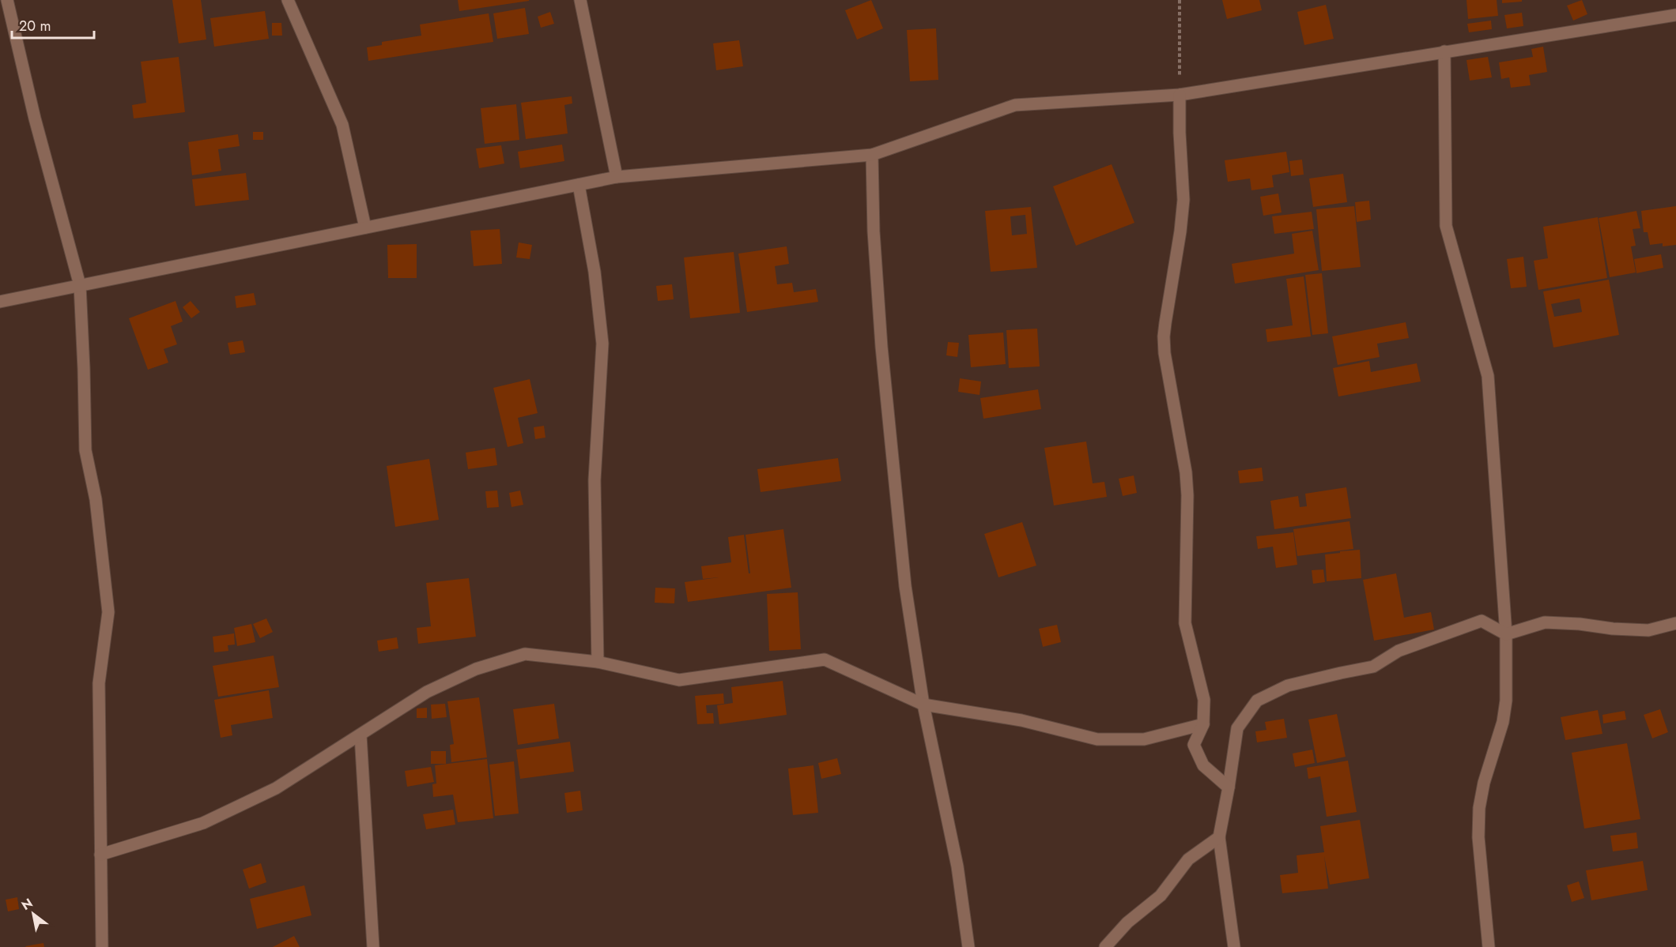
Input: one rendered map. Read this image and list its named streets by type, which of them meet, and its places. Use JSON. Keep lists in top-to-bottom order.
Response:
{
  "scale_bar": "20 m",
  "north": "top left"
}
